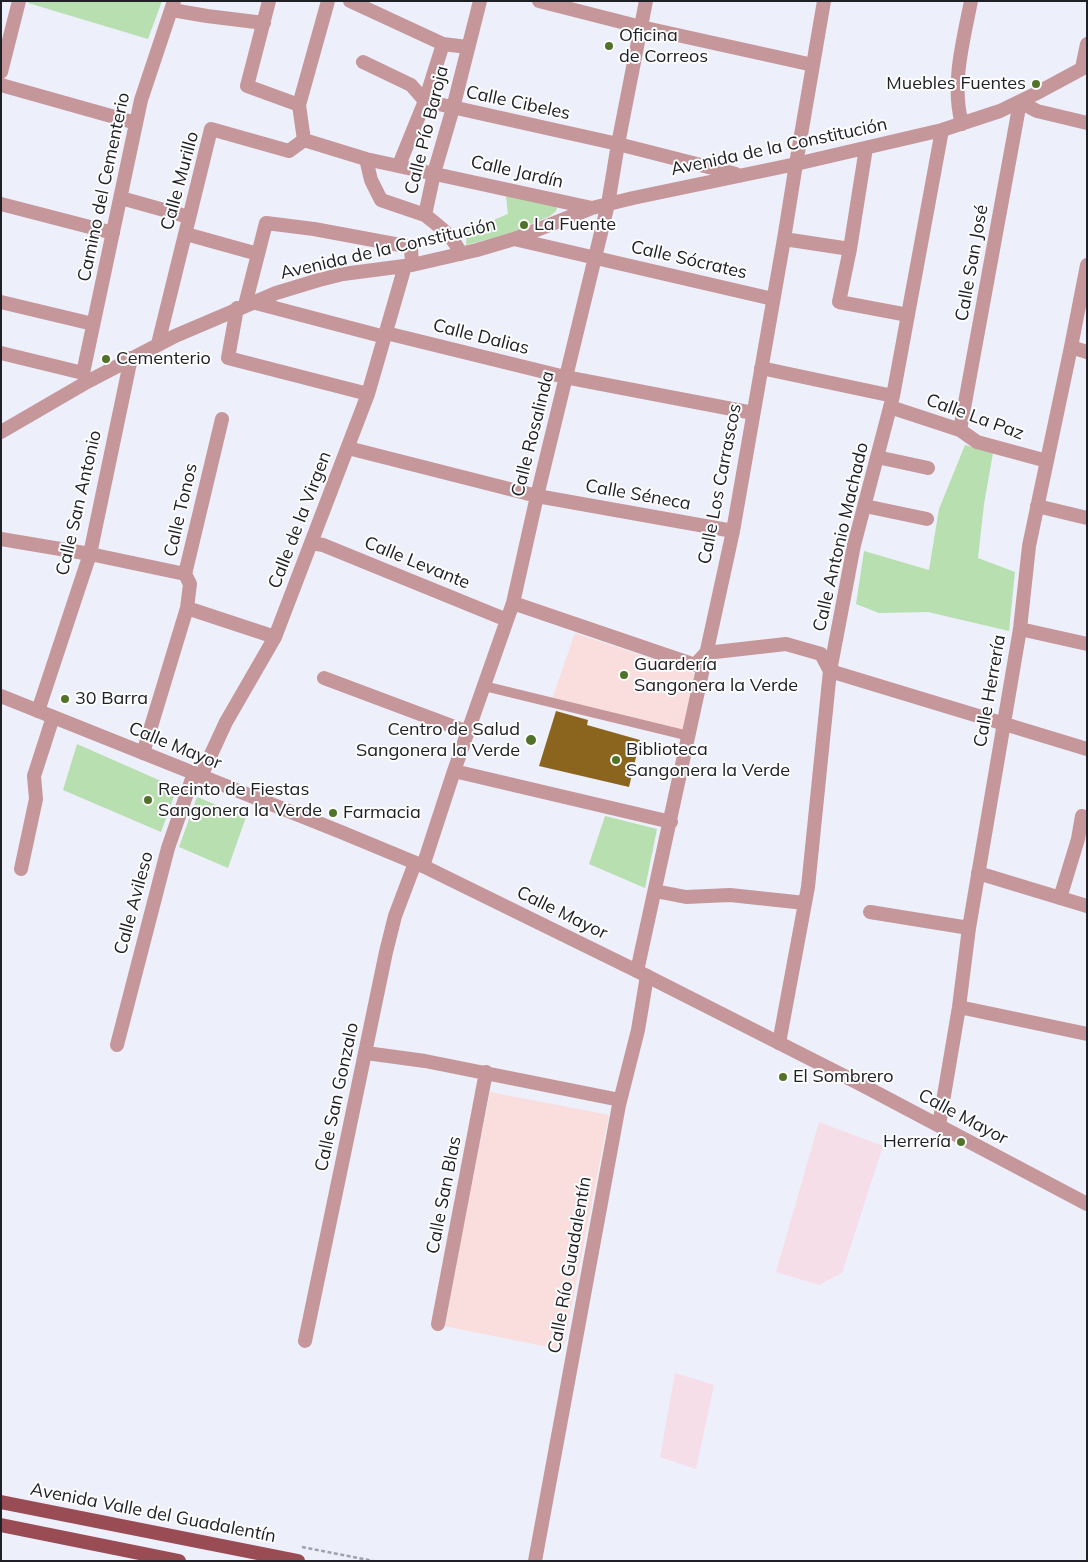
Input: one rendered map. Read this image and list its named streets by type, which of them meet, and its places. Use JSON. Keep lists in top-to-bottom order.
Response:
{
  "streets": {
    "main road": ["Avenida Valle del Guadalentín"],
    "street": [
      "Calle Cibeles",
      "Calle Pío Baroja",
      "Avenida de la Constitución",
      "Calle Jardín",
      "Calle Murillo",
      "Camino del Cementerio",
      "Calle Sócrates",
      "Calle San José",
      "Calle Dalias",
      "Calle La Paz",
      "Calle Rosalinda",
      "Calle Los Carrascos",
      "Calle Séneca",
      "Calle San Antonio",
      "Calle Tonos",
      "Calle de la Virgen",
      "Calle Antonio Machado",
      "Calle Levante",
      "Calle Herrería",
      "Calle Mayor",
      "Calle Avileso",
      "Calle San Gonzalo",
      "Calle San Blas",
      "Calle Río Guadalentín"
    ]
  },
  "crossings": [
    ["Calle Cibeles", "Calle Pío Baroja"],
    ["Calle Cibeles", "Avenida de la Constitución"],
    ["Calle Cibeles", "Calle Rosalinda"],
    ["Calle Pío Baroja", "Avenida de la Constitución"],
    ["Calle Pío Baroja", "Calle Jardín"],
    ["Avenida de la Constitución", "Calle Jardín"],
    ["Avenida de la Constitución", "Calle Murillo"],
    ["Avenida de la Constitución", "Camino del Cementerio"],
    ["Avenida de la Constitución", "Calle Sócrates"],
    ["Avenida de la Constitución", "Calle San José"],
    ["Avenida de la Constitución", "Calle Dalias"],
    ["Avenida de la Constitución", "Calle Rosalinda"],
    ["Avenida de la Constitución", "Calle Los Carrascos"],
    ["Avenida de la Constitución", "Calle San Antonio"],
    ["Avenida de la Constitución", "Calle de la Virgen"],
    ["Avenida de la Constitución", "Calle Antonio Machado"],
    ["Calle Sócrates", "Calle Rosalinda"],
    ["Calle Sócrates", "Calle Los Carrascos"],
    ["Calle San José", "Calle La Paz"],
    ["Calle Dalias", "Calle Rosalinda"],
    ["Calle Dalias", "Calle Los Carrascos"],
    ["Calle Dalias", "Calle de la Virgen"],
    ["Calle La Paz", "Calle Los Carrascos"],
    ["Calle La Paz", "Calle Antonio Machado"],
    ["Calle La Paz", "Calle Herrería"],
    ["Calle Rosalinda", "Calle Séneca"],
    ["Calle Rosalinda", "Calle Levante"],
    ["Calle Rosalinda", "Calle Mayor"],
    ["Calle Rosalinda", "Calle San Gonzalo"],
    ["Calle Los Carrascos", "Calle Séneca"],
    ["Calle Los Carrascos", "Calle Mayor"],
    ["Calle Los Carrascos", "Calle Río Guadalentín"],
    ["Calle Séneca", "Calle de la Virgen"],
    ["Calle San Antonio", "Calle Mayor"],
    ["Calle Tonos", "Calle Mayor"],
    ["Calle de la Virgen", "Calle Levante"],
    ["Calle de la Virgen", "Calle Mayor"],
    ["Calle de la Virgen", "Calle Avileso"],
    ["Calle Antonio Machado", "Calle Mayor"],
    ["Calle Herrería", "Calle Mayor"],
    ["Calle Mayor", "Calle Avileso"],
    ["Calle Mayor", "Calle San Gonzalo"],
    ["Calle Mayor", "Calle Río Guadalentín"]
  ],
  "places": [
    "Oficina de Correos",
    "Muebles Fuentes",
    "La Fuente",
    "Cementerio",
    "Guardería Sangonera la Verde",
    "30 Barra",
    "Centro de Salud Sangonera la Verde",
    "Biblioteca Sangonera la Verde",
    "Recinto de Fiestas Sangonera la Verde",
    "Farmacia",
    "El Sombrero",
    "Herrería"
  ]
}
